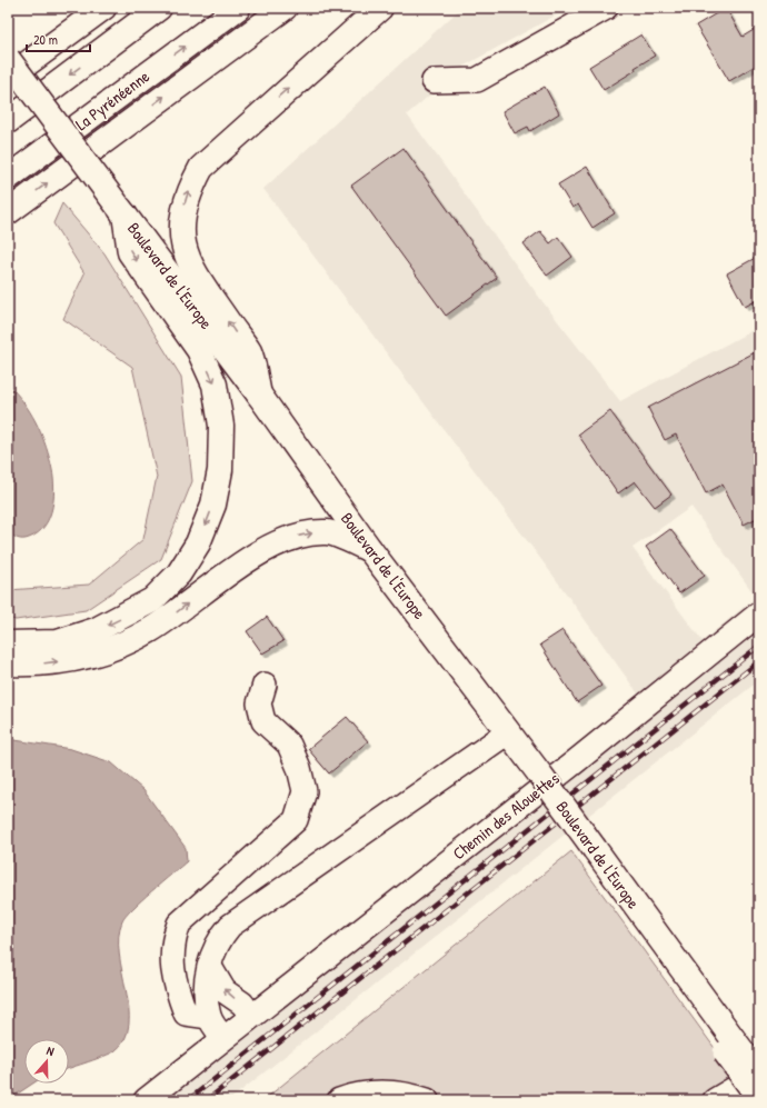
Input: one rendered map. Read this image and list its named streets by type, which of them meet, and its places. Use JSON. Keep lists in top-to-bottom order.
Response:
{
  "streets": {
    "main road": ["La Pyrénéenne", "Boulevard de l'Europe"],
    "street": ["Chemin des Alouettes"]
  },
  "scale_bar": "20 m",
  "north": "top"
}
